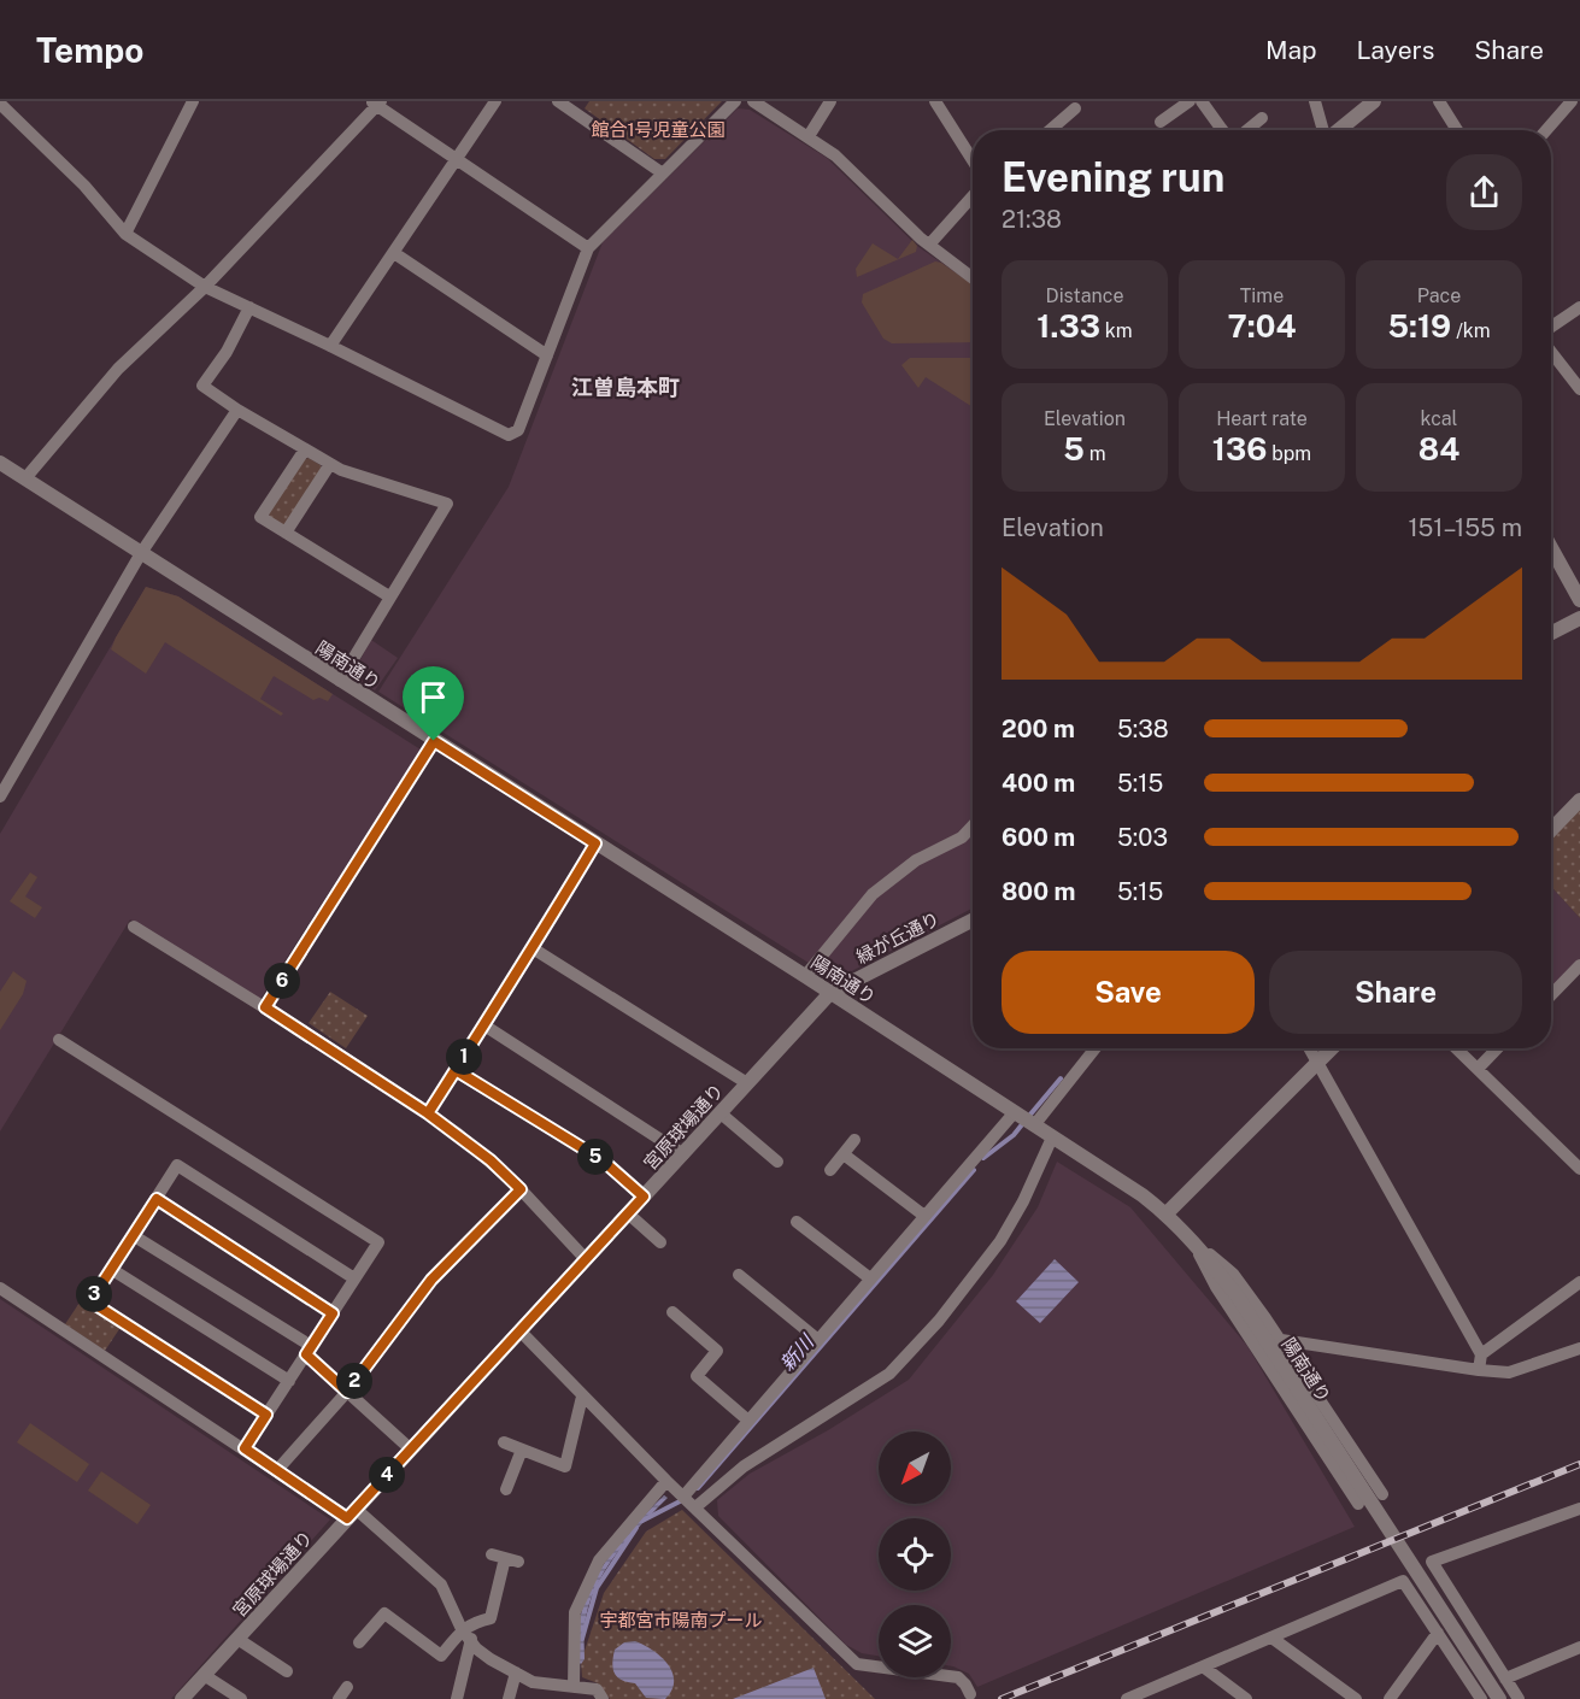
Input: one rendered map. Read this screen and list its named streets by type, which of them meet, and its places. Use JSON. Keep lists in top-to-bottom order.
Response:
{
  "streets": {
    "street": ["陽南通り", "緑が丘通り", "宮原球場通り"]
  },
  "crossings": [
    ["陽南通り", "緑が丘通り"],
    ["陽南通り", "宮原球場通り"],
    ["緑が丘通り", "宮原球場通り"]
  ],
  "districts": ["江曽島本町"],
  "water": ["新川"],
  "parks": ["館合1号児童公園", "宇都宮市陽南プール"],
  "north": "bottom left",
  "page": {
    "header": "Tempo",
    "nav": ["Map", "Layers", "Share"],
    "heading": ["Evening run", "21:38"],
    "stats": [
      ["Distance", "1.33 km"],
      ["Time", "7:04"],
      ["Pace", "5:19 /km"],
      ["Elevation", "5 m"],
      ["Heart rate", "136 bpm"],
      ["kcal", "84"]
    ],
    "chart": ["Elevation", "151–155 m"],
    "list": [
      {
        "name": "200 m",
        "note": "5:38"
      },
      {
        "name": "400 m",
        "note": "5:15"
      },
      {
        "name": "600 m",
        "note": "5:03"
      },
      {
        "name": "800 m",
        "note": "5:15"
      }
    ],
    "buttons": ["Save", "Share"],
    "pins": [
      "6",
      "1",
      "5",
      "3",
      "2",
      "4"
    ]
  }
}
